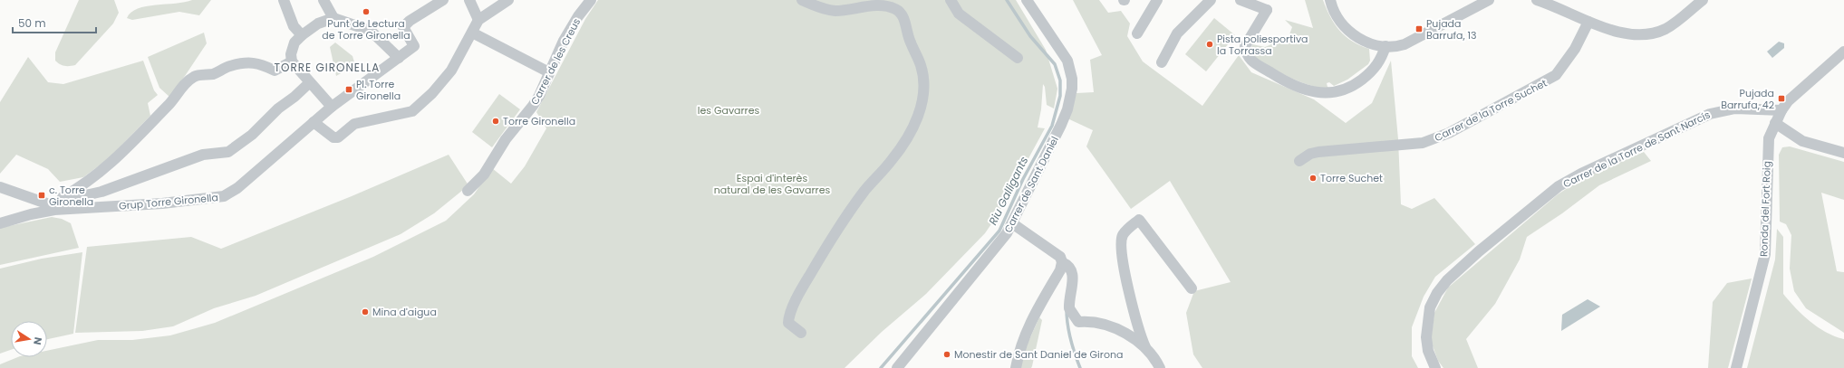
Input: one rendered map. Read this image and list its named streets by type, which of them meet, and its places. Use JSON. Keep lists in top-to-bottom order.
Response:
{
  "streets": {
    "street": [
      "Carrer de les Creus",
      "Carrer de la Torre Suchet",
      "Carrer de la Torre de Sant Narcís",
      "Carrer de Sant Daniel",
      "Grup Torre Gironella",
      "Ronda del Fort Roig"
    ]
  },
  "crossings": [
    ["Carrer de la Torre de Sant Narcís", "Ronda del Fort Roig"]
  ],
  "districts": ["TORRE GIRONELLA"],
  "water": ["Riu Galligants"],
  "parks": ["les Gavarres", "Espai d'interès natural de les Gavarres"],
  "places": {
    "other": [
      "Punt de Lectura de Torre Gironella",
      "Pista poliesportiva la Torrassa",
      "Torre Gironella",
      "Torre Suchet",
      "Mina d'aigua",
      "Monestir de Sant Daniel de Girona"
    ],
    "transit": [
      "Pujada Barrufa, 13",
      "Pl. Torre Gironella",
      "Pujada Barrufa, 42",
      "c. Torre Gironella"
    ]
  },
  "scale_bar": "50 m",
  "north": "right"
}
